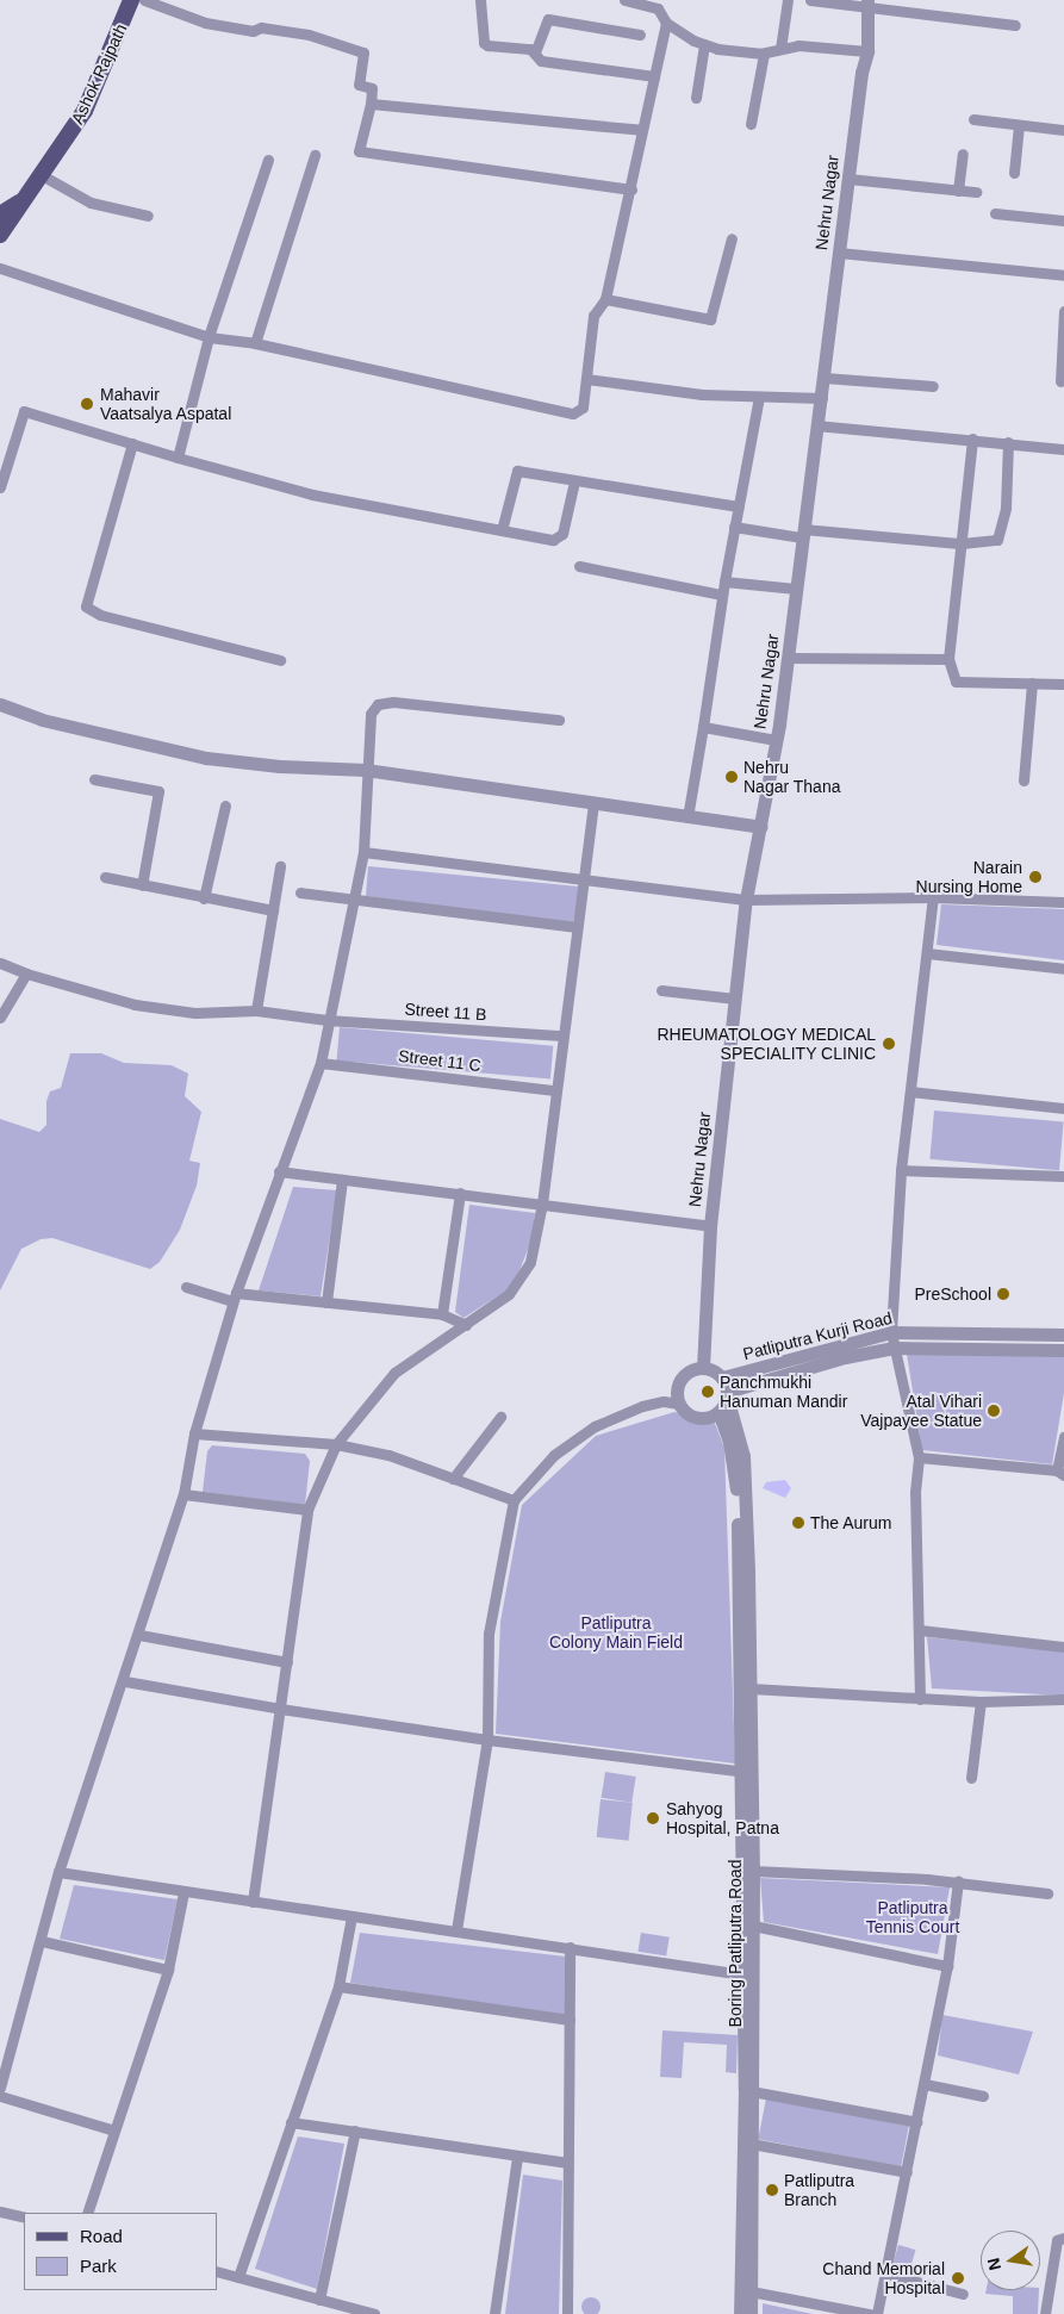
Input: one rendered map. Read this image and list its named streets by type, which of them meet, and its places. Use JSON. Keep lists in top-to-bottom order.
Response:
{
  "streets": {
    "main road": ["Ashok Rajpath"],
    "street": [
      "Nehru Nagar",
      "Street 11 B",
      "Street 11 C",
      "Patliputra Kurji Road",
      "Boring Patliputra Road"
    ]
  },
  "crossings": [
    ["Nehru Nagar", "Patliputra Kurji Road"],
    ["Nehru Nagar", "Boring Patliputra Road"],
    ["Patliputra Kurji Road", "Boring Patliputra Road"]
  ],
  "parks": ["Patliputra Colony Main Field", "Patliputra Tennis Court"],
  "places": [
    "Mahavir Vaatsalya Aspatal",
    "Nehru Nagar Thana",
    "Narain Nursing Home",
    "RHEUMATOLOGY MEDICAL SPECIALITY CLINIC",
    "PreSchool",
    "Panchmukhi Hanuman Mandir",
    "Atal Vihari Vajpayee Statue",
    "The Aurum",
    "Sahyog Hospital, Patna",
    "Patliputra Branch",
    "Chand Memorial Hospital"
  ],
  "legend": ["Road", "Park"],
  "north": "left"
}
